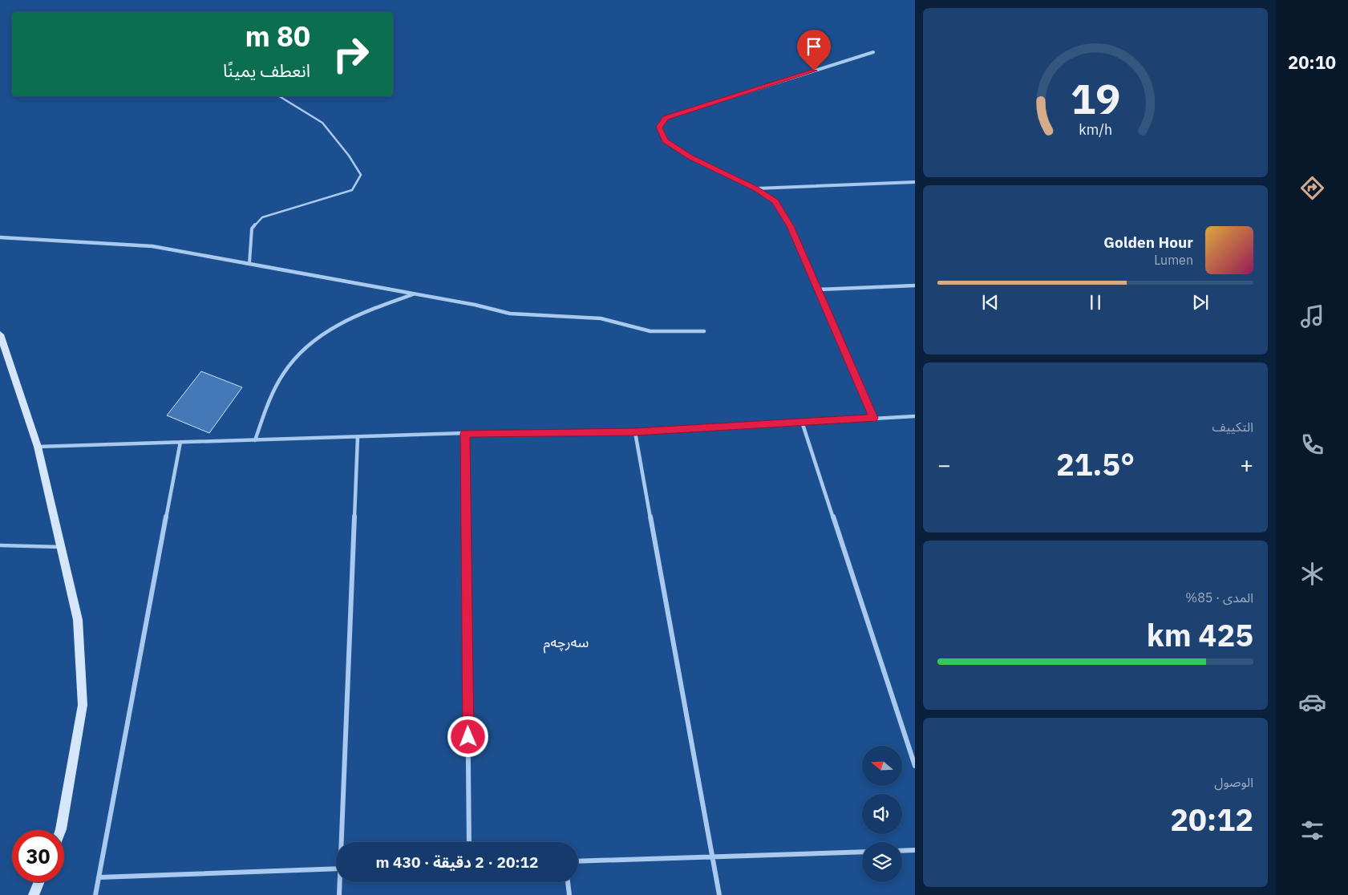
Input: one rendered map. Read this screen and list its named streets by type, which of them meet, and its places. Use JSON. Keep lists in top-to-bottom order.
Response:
{
  "districts": ["سەرچەم"],
  "north": "left",
  "page": {
    "tabs": "20:10",
    "turn": ["80 m", "انعطف يمينًا"],
    "song": ["Golden Hour", "Lumen"],
    "tile": [
      "التكييف",
      ["المدى · 85%", "425 km"],
      ["الوصول", "20:12"]
    ],
    "heat": ["−", "21.5°", "+"],
    "limit": "30",
    "trip": "20:12 · 2 دقيقة · 430 m",
    "gauge": ["19", "km/h"]
  }
}
